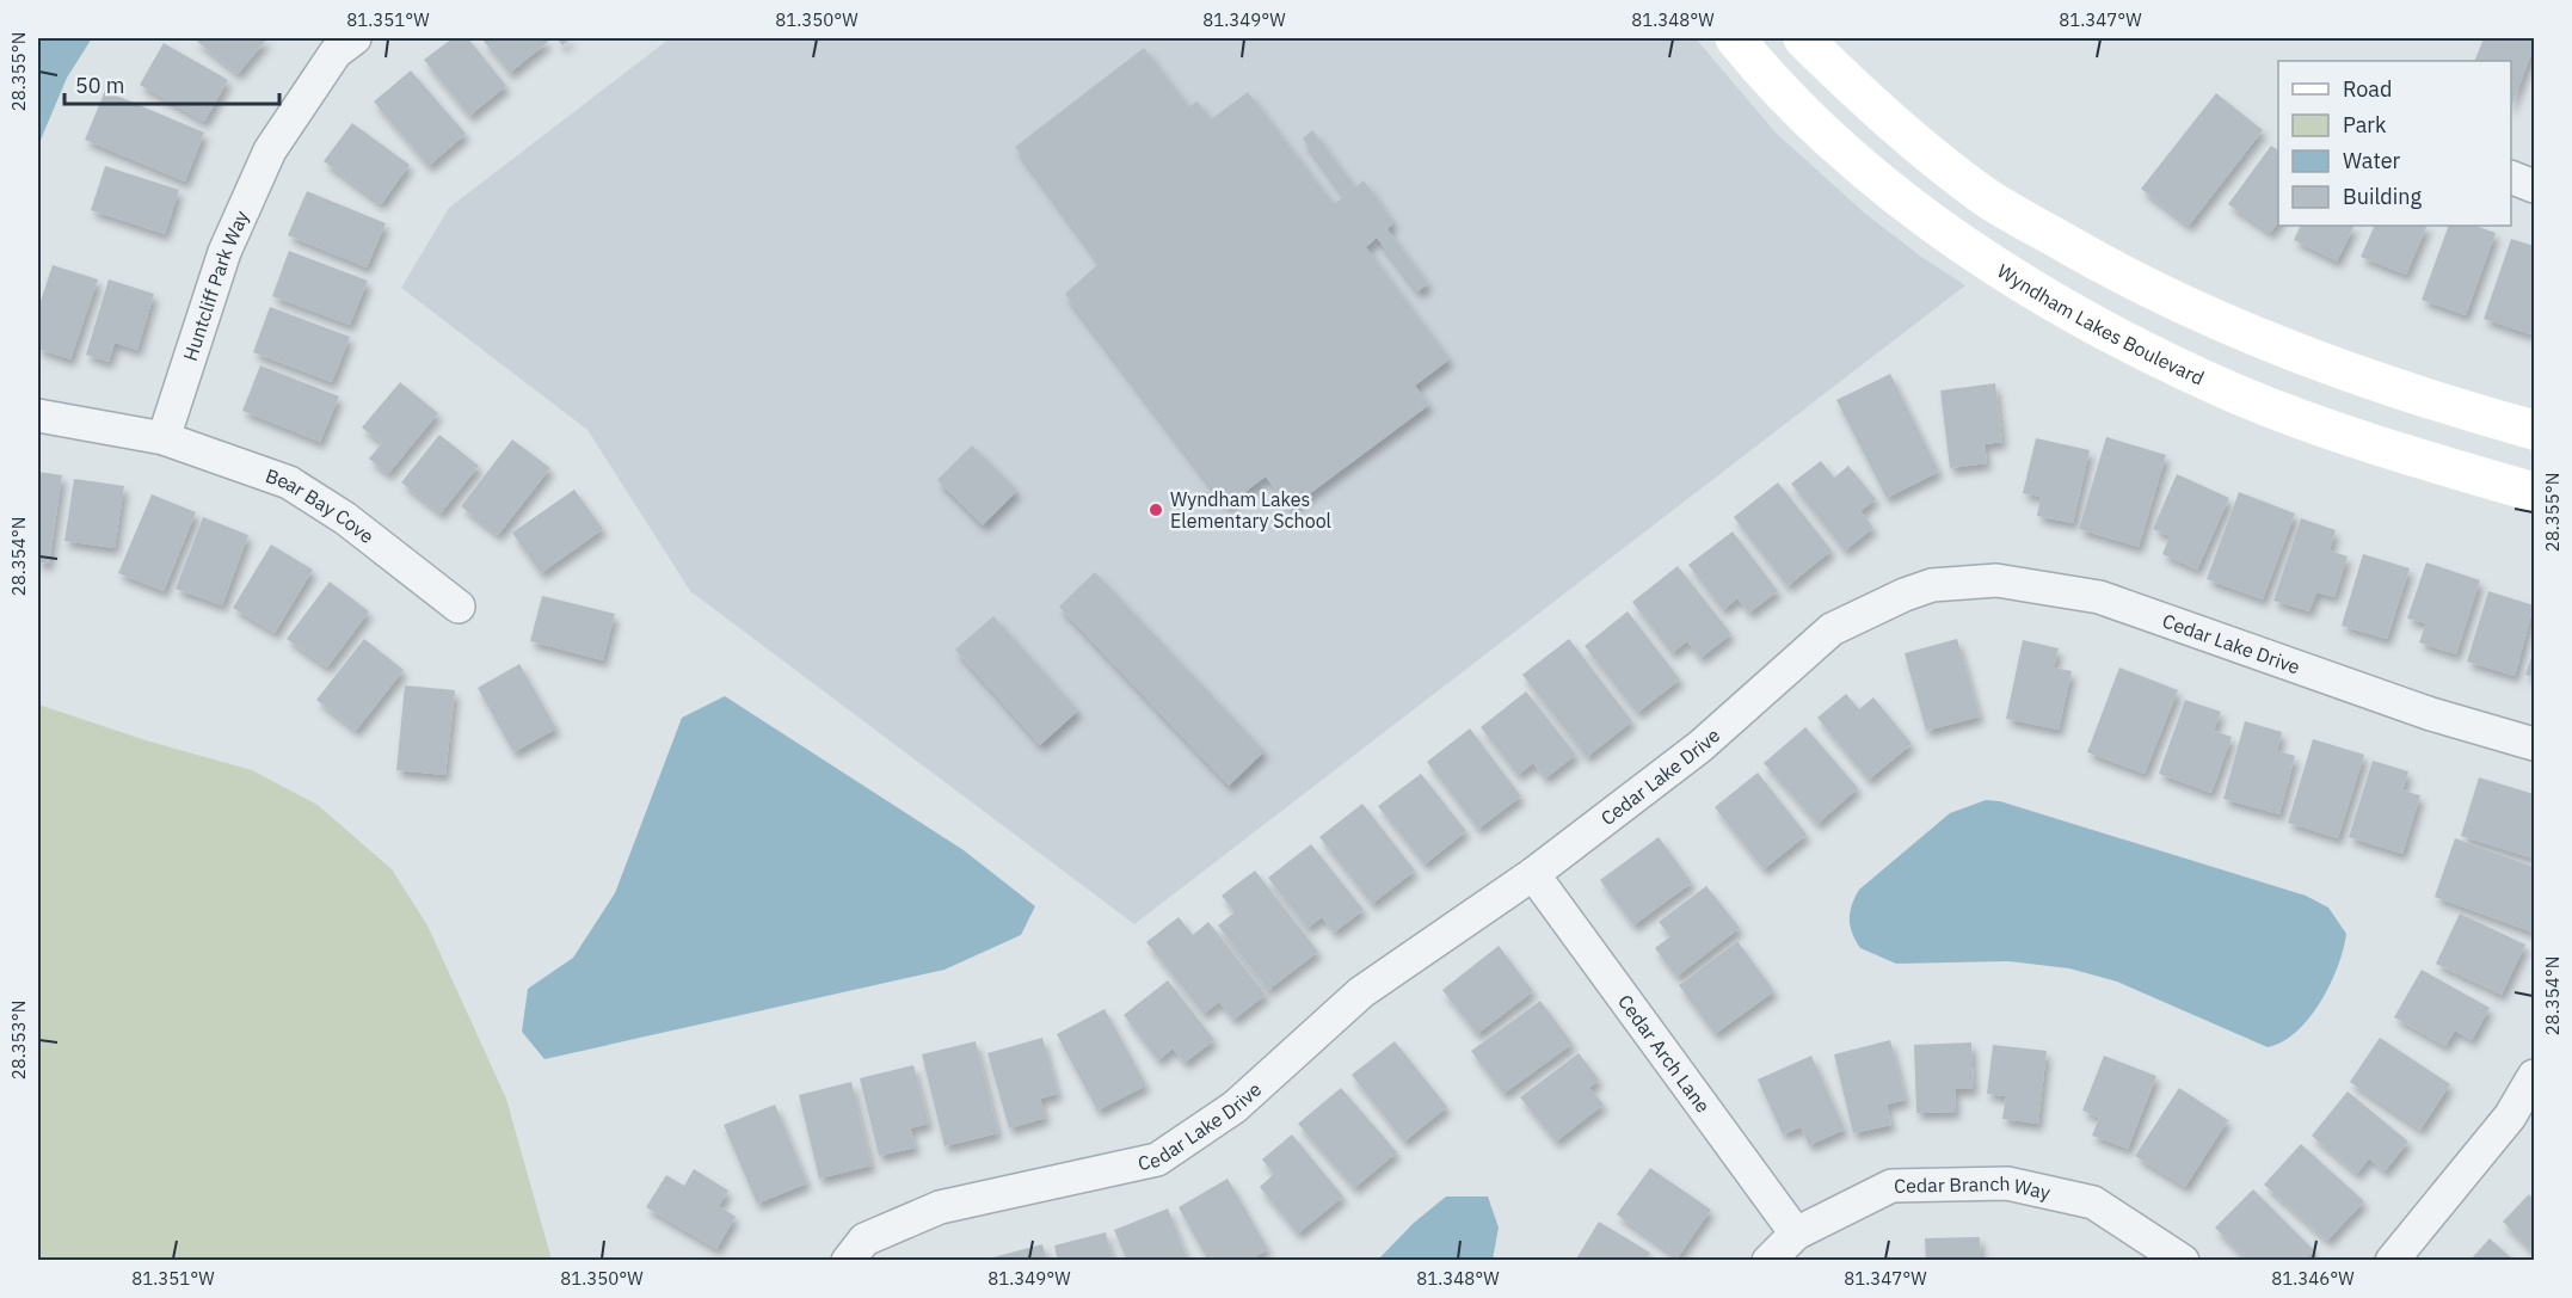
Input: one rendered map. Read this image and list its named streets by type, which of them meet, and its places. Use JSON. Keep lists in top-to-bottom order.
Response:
{
  "streets": {
    "street": [
      "Huntcliff Park Way",
      "Wyndham Lakes Boulevard",
      "Bear Bay Cove",
      "Cedar Lake Drive",
      "Cedar Arch Lane",
      "Cedar Branch Way"
    ]
  },
  "crossings": [
    ["Huntcliff Park Way", "Bear Bay Cove"],
    ["Cedar Lake Drive", "Cedar Arch Lane"],
    ["Cedar Arch Lane", "Cedar Branch Way"]
  ],
  "places": ["Wyndham Lakes Elementary School"],
  "legend": [
    "Road",
    "Park",
    "Water",
    "Building"
  ],
  "scale_bar": "50 m",
  "coordinates": [
    "81.351°W",
    "81.350°W",
    "81.349°W",
    "81.348°W",
    "81.347°W",
    "28.355°N",
    "28.354°N",
    "28.353°N",
    "81.346°W"
  ]
}
